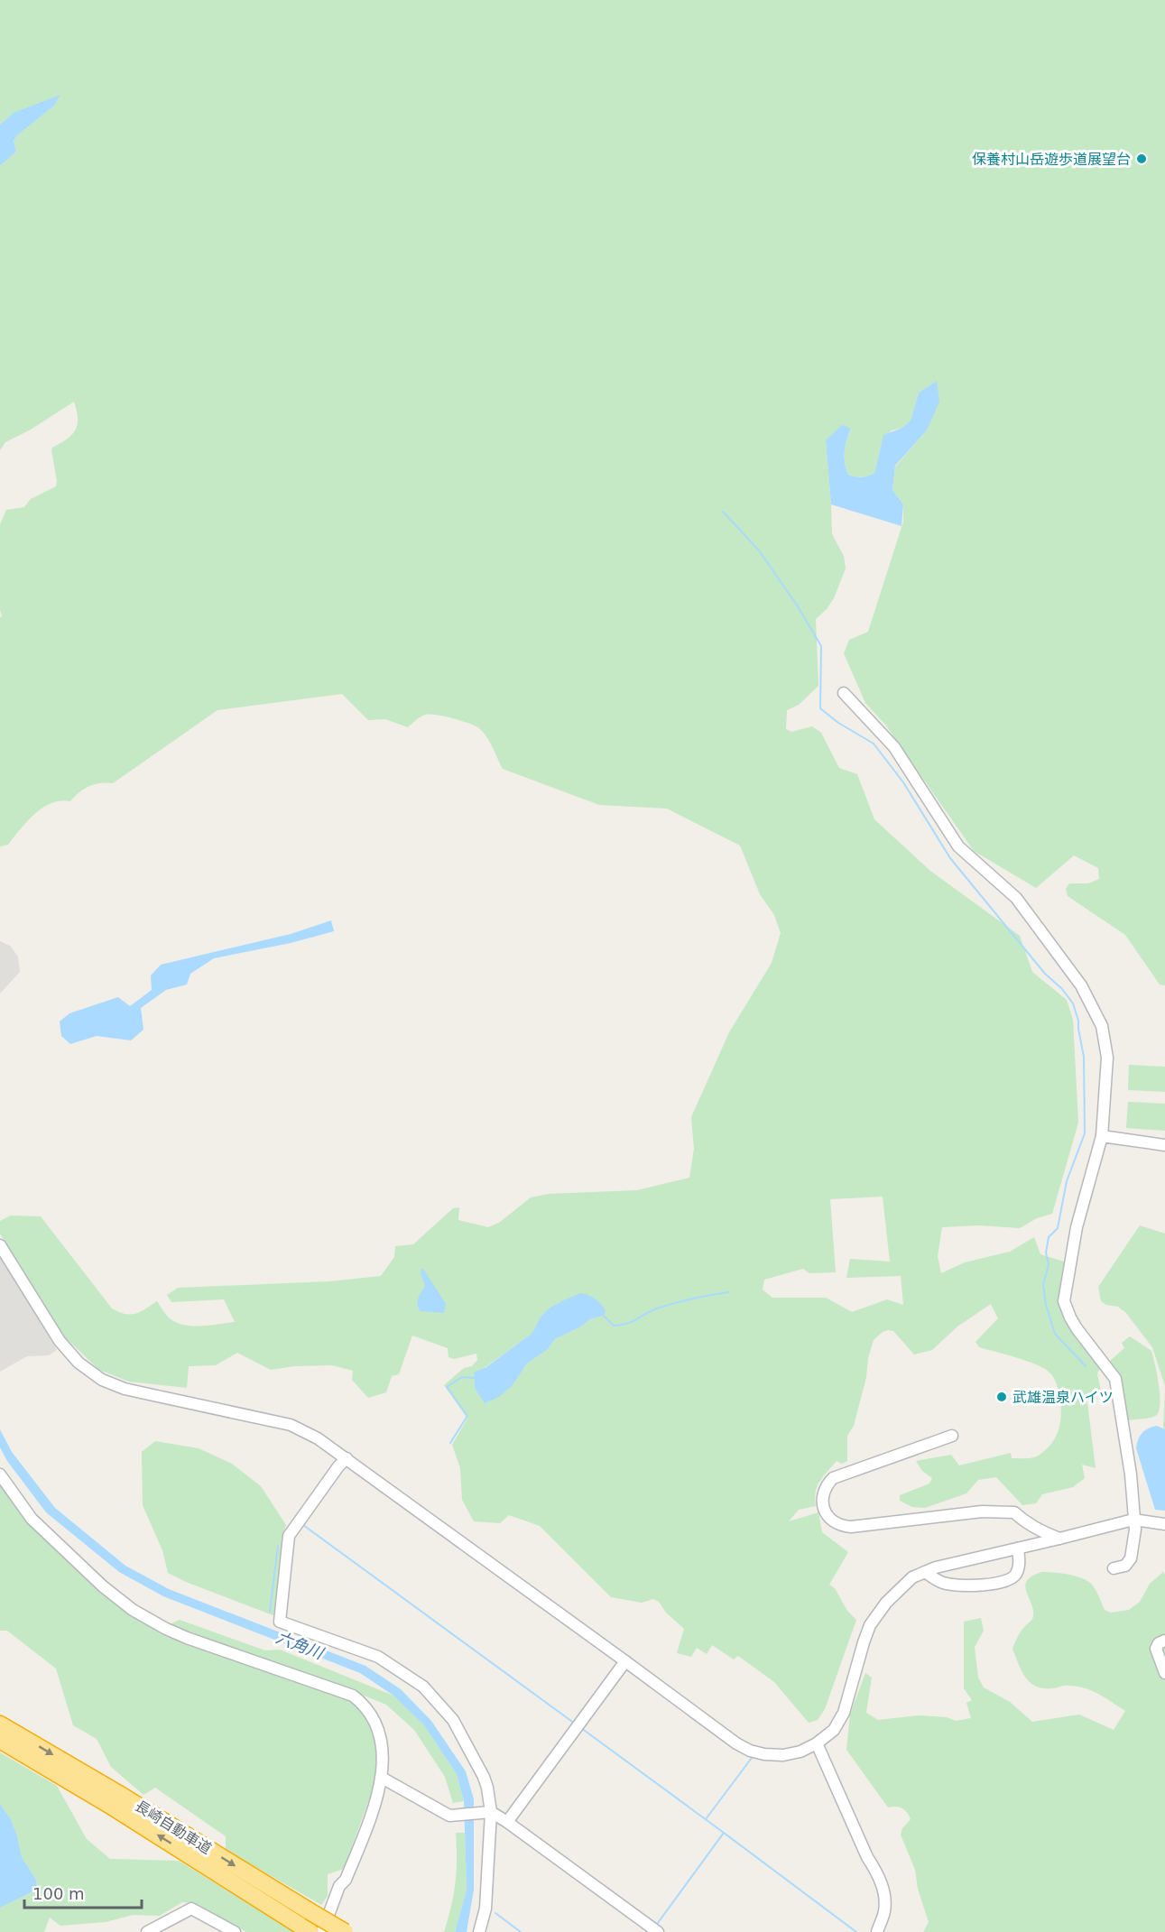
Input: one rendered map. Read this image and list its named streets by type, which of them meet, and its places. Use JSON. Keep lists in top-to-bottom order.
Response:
{
  "streets": {
    "highway": ["長崎自動車道"]
  },
  "water": ["六角川"],
  "places": ["保養村山岳遊歩道展望台", "武雄温泉ハイツ"],
  "scale_bar": "100 m"
}
